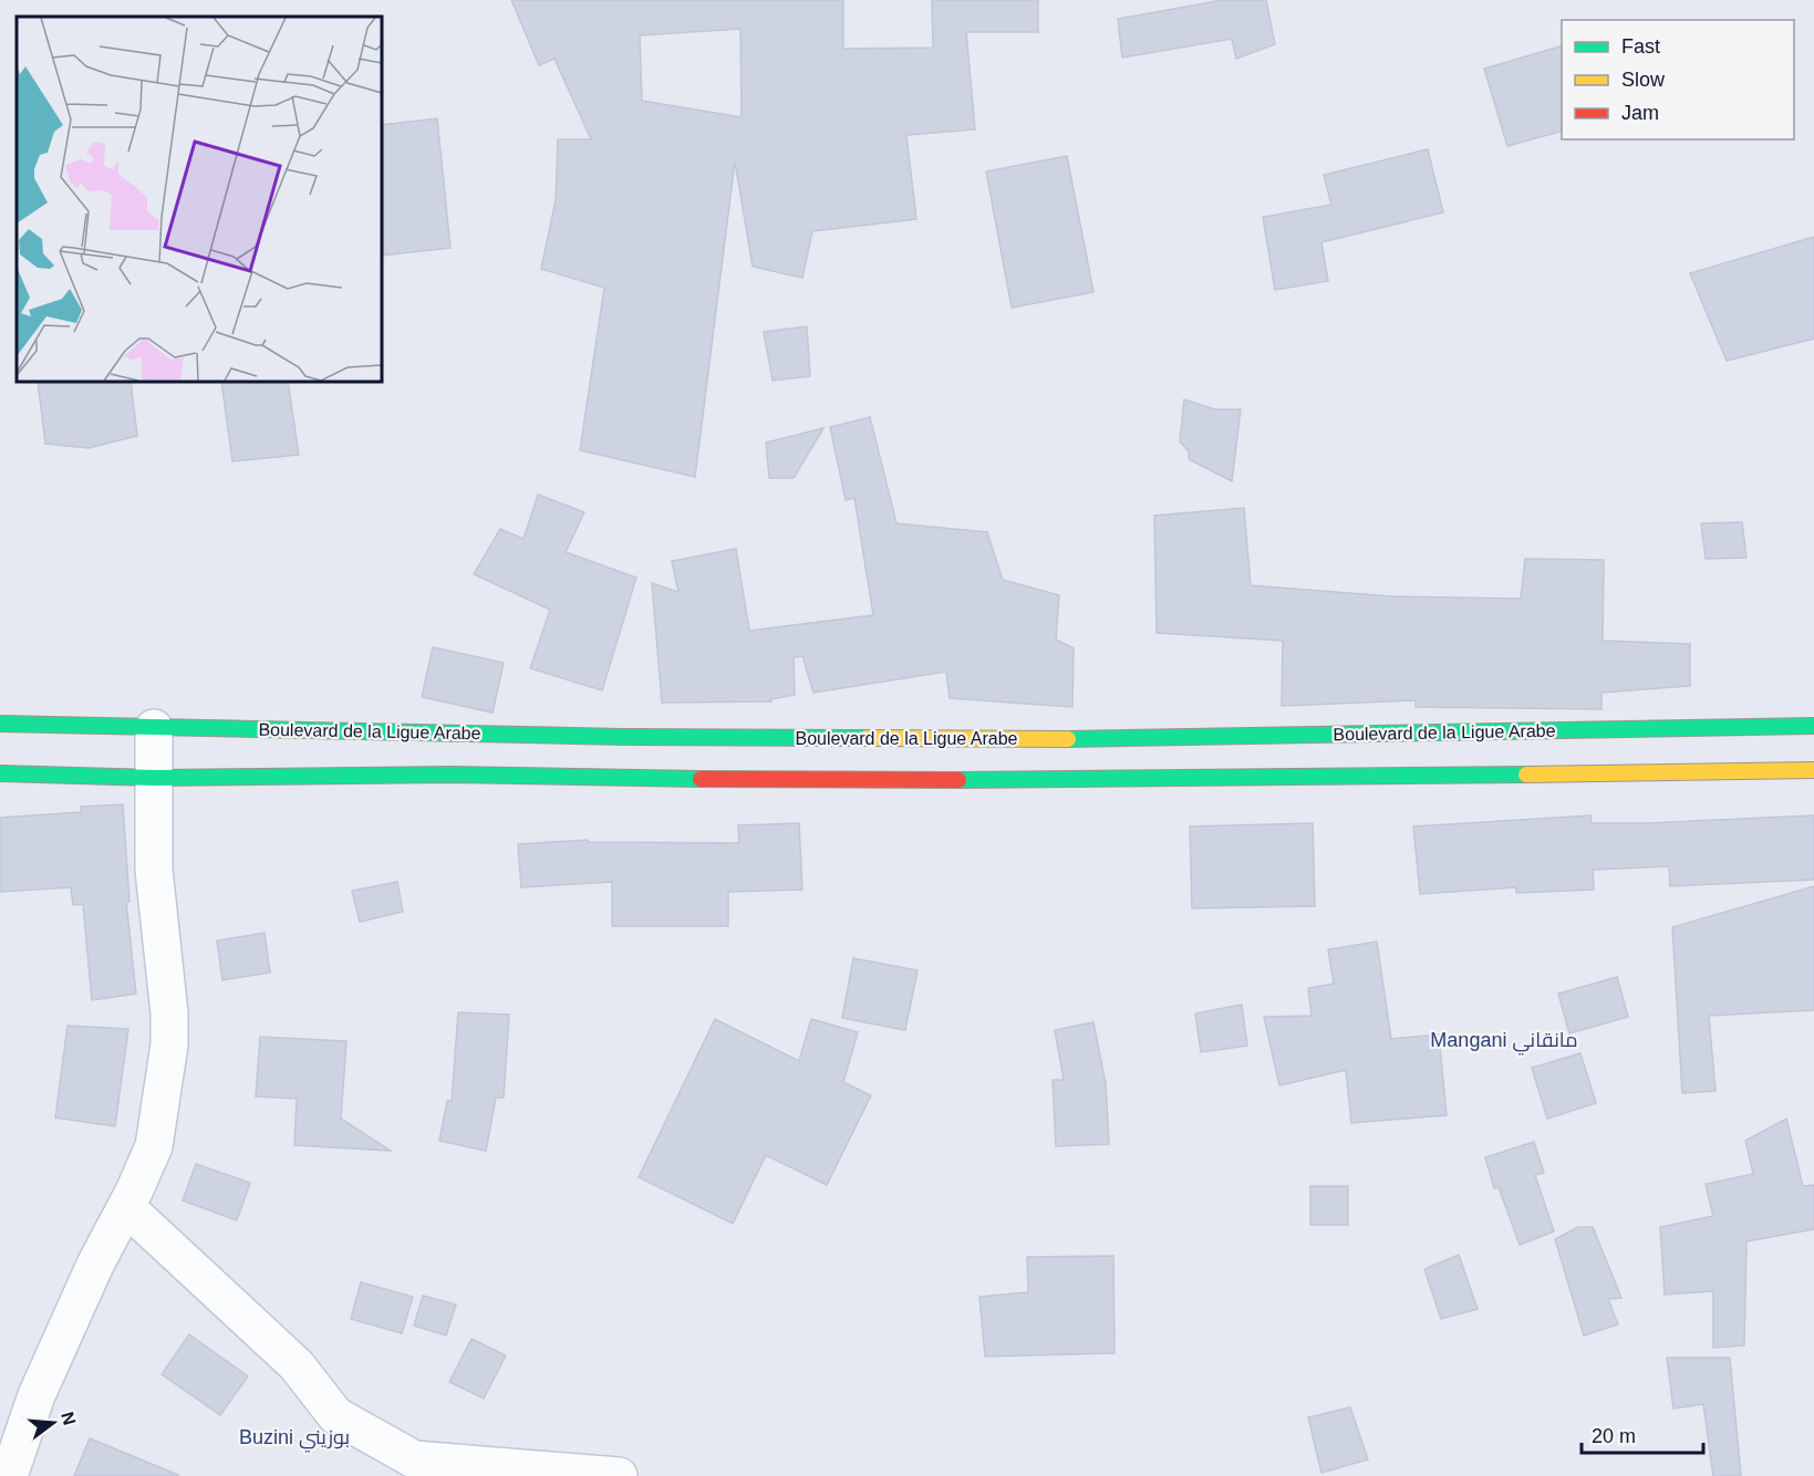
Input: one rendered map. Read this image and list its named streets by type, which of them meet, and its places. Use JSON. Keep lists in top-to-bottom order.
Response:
{
  "streets": {
    "main road": ["Boulevard de la Ligue Arabe"]
  },
  "districts": ["Mangani مانقاني", "Buzini بوزيني"],
  "legend": ["Fast", "Slow", "Jam"],
  "scale_bar": "20 m",
  "north": "right"
}
